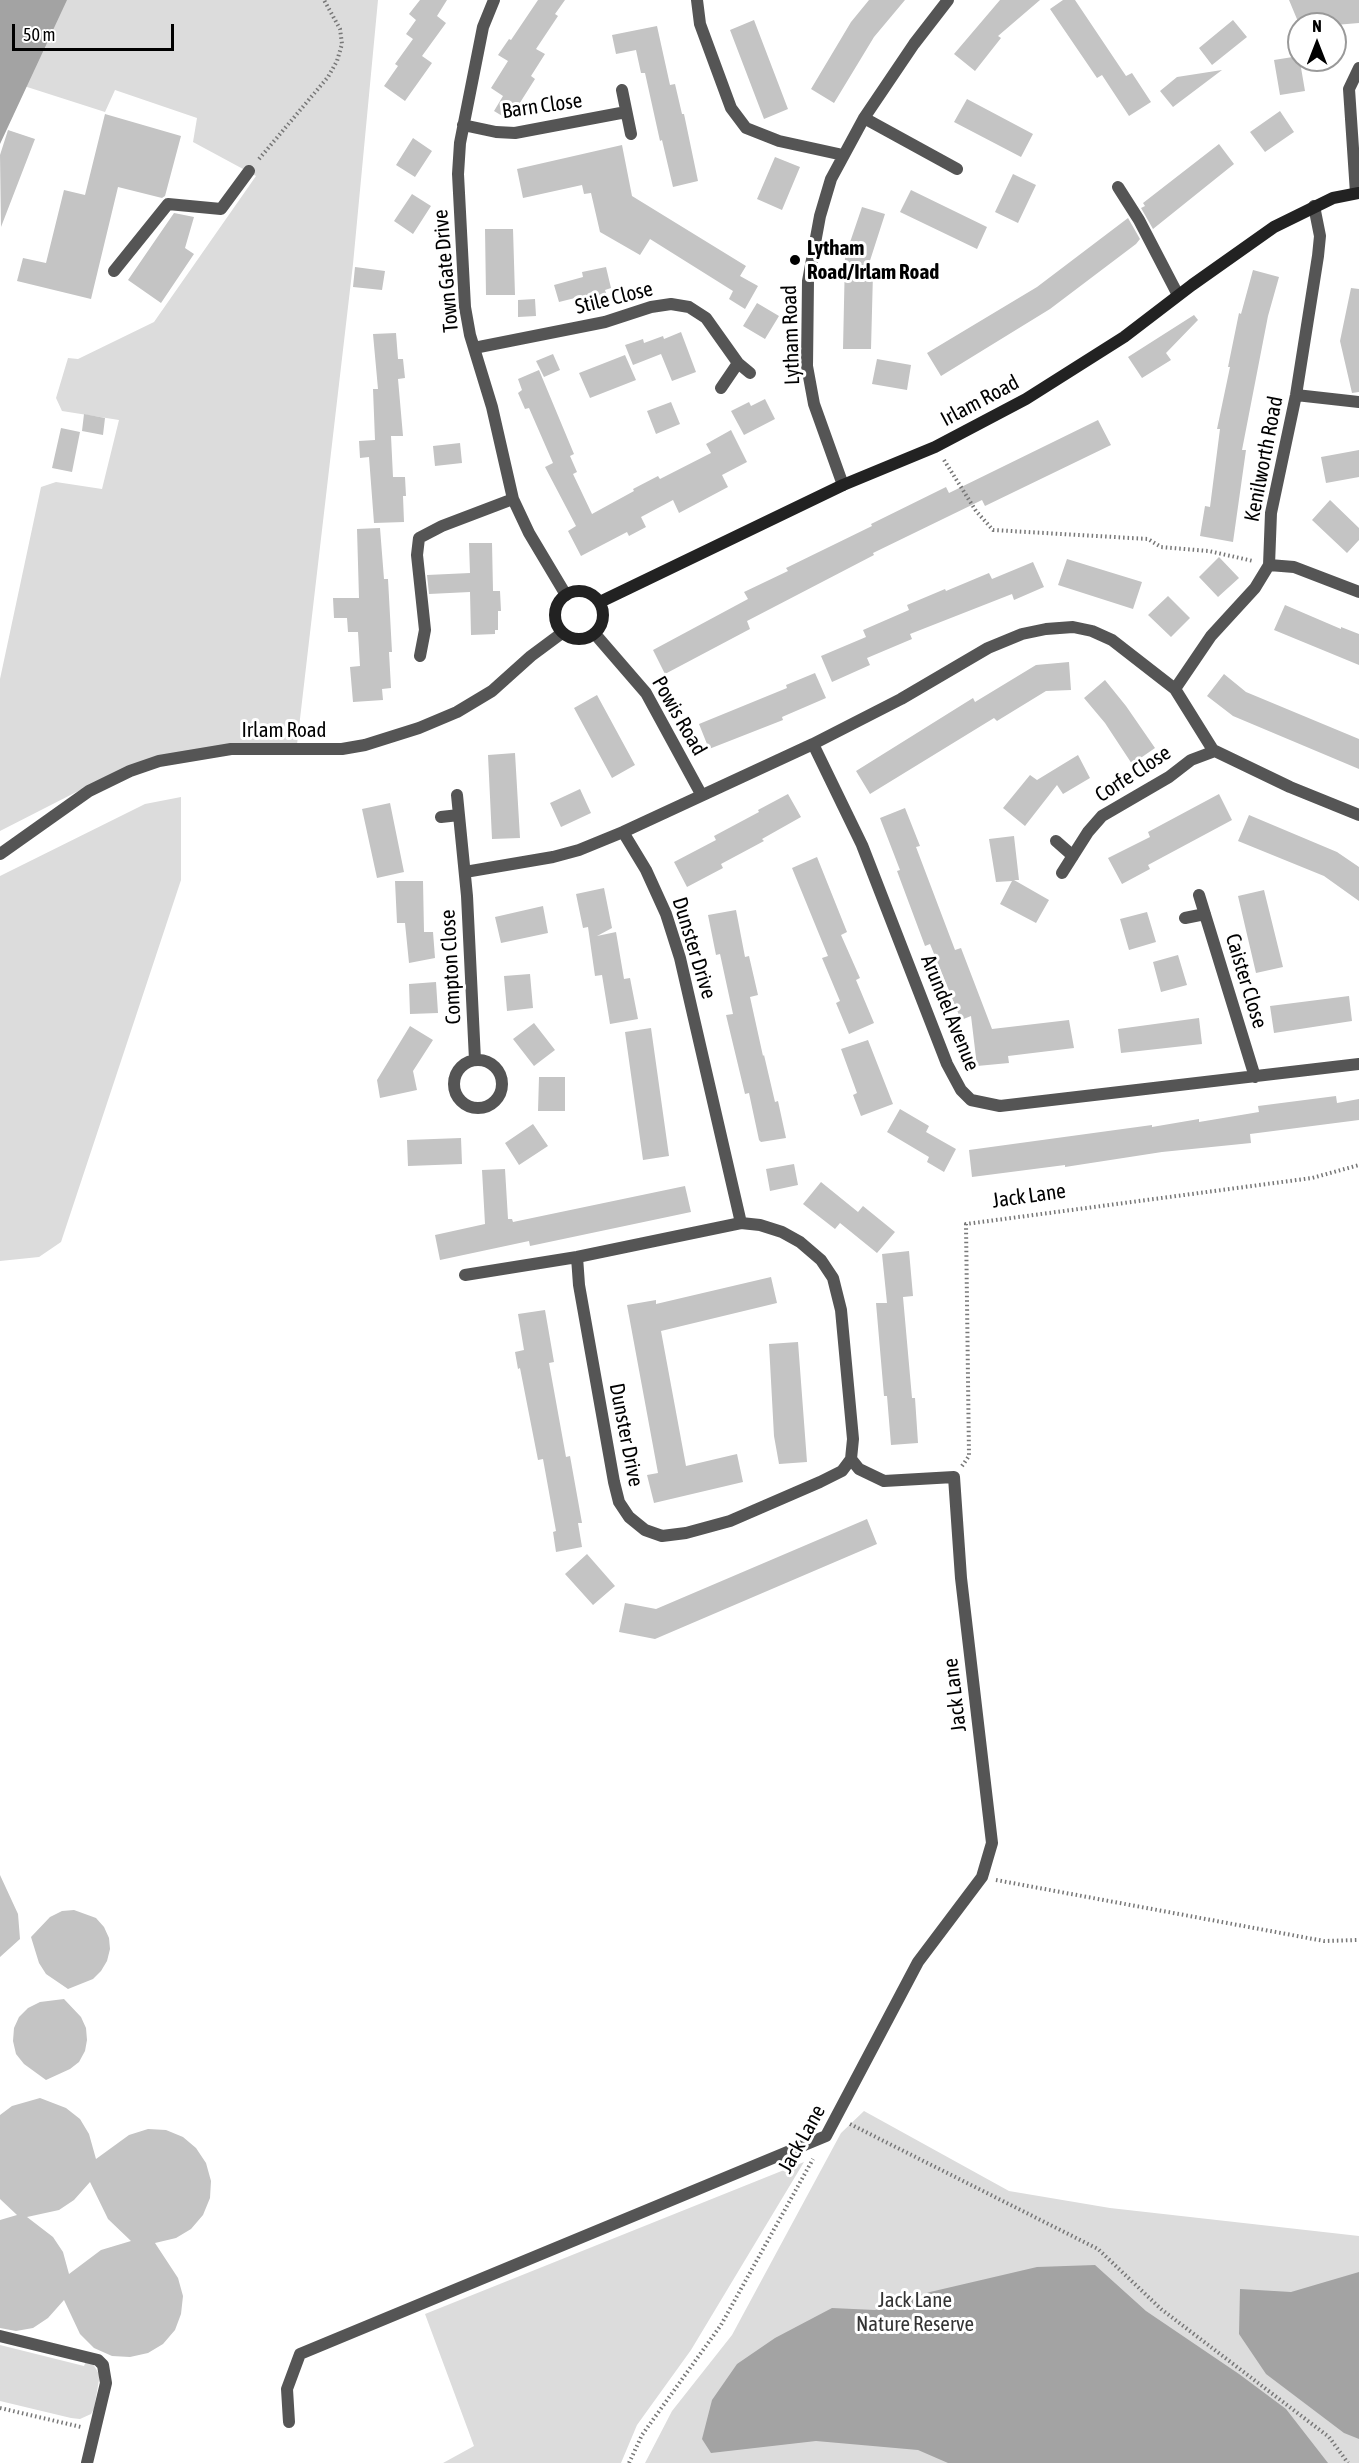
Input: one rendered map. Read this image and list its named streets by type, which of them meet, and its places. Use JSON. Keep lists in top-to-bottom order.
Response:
{
  "streets": {
    "street": [
      "Barn Close",
      "Town Gate Drive",
      "Stile Close",
      "Lytham Road",
      "Irlam Road",
      "Kenilworth Road",
      "Powis Road",
      "Corfe Close",
      "Dunster Drive",
      "Compton Close",
      "Caister Close",
      "Arundel Avenue",
      "Jack Lane"
    ]
  },
  "crossings": [
    ["Barn Close", "Town Gate Drive"],
    ["Town Gate Drive", "Stile Close"],
    ["Town Gate Drive", "Irlam Road"],
    ["Town Gate Drive", "Powis Road"],
    ["Lytham Road", "Irlam Road"],
    ["Irlam Road", "Kenilworth Road"],
    ["Irlam Road", "Powis Road"],
    ["Caister Close", "Arundel Avenue"]
  ],
  "parks": ["Jack Lane Nature Reserve"],
  "places": ["Lytham Road/Irlam Road"],
  "scale_bar": "50 m",
  "north": "top"
}
